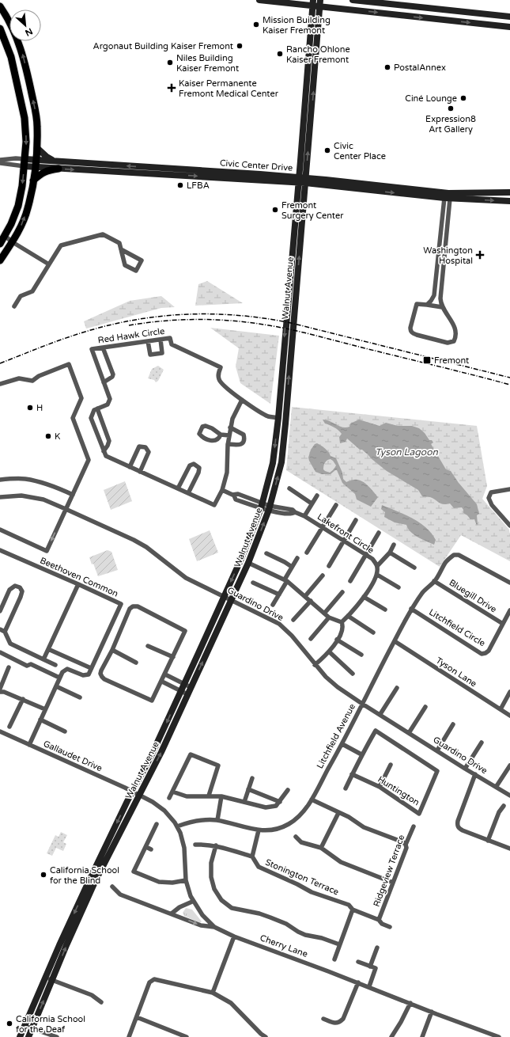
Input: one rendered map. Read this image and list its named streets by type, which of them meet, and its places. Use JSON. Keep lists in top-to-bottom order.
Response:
{
  "streets": {
    "main road": ["Civic Center Drive", "Walnut Avenue"],
    "street": [
      "Red Hawk Circle",
      "Lakefront Circle",
      "Beethoven Common",
      "Bluegill Drive",
      "Guardino Drive",
      "Litchfield Circle",
      "Tyson Lane",
      "Litchfield Avenue",
      "Gallaudet Drive",
      "Huntington",
      "Ridgeview Terrace",
      "Stonington Terrace",
      "Cherry Lane"
    ]
  },
  "crossings": [
    ["Civic Center Drive", "Walnut Avenue"],
    ["Walnut Avenue", "Lakefront Circle"],
    ["Walnut Avenue", "Guardino Drive"],
    ["Walnut Avenue", "Gallaudet Drive"],
    ["Walnut Avenue", "Cherry Lane"],
    ["Bluegill Drive", "Litchfield Circle"],
    ["Bluegill Drive", "Litchfield Avenue"],
    ["Guardino Drive", "Litchfield Avenue"],
    ["Litchfield Circle", "Litchfield Avenue"],
    ["Tyson Lane", "Litchfield Avenue"],
    ["Litchfield Avenue", "Cherry Lane"],
    ["Gallaudet Drive", "Cherry Lane"],
    ["Ridgeview Terrace", "Stonington Terrace"]
  ],
  "water": ["Tyson Lagoon"],
  "places": {
    "other": [
      "Mission Building Kaiser Fremont",
      "Argonaut Building Kaiser Fremont",
      "Rancho Ohlone Kaiser Fremont",
      "Niles Building Kaiser Fremont",
      "PostalAnnex",
      "Ciné Lounge",
      "Expression8 Art Gallery",
      "Civic Center Place",
      "LFBA",
      "Fremont Surgery Center",
      "H",
      "K",
      "California School for the Blind",
      "California School for the Deaf"
    ],
    "health": ["Kaiser Permanente Fremont Medical Center", "Washington Hospital"],
    "transit": ["Fremont"]
  },
  "north": "bottom right"
}
